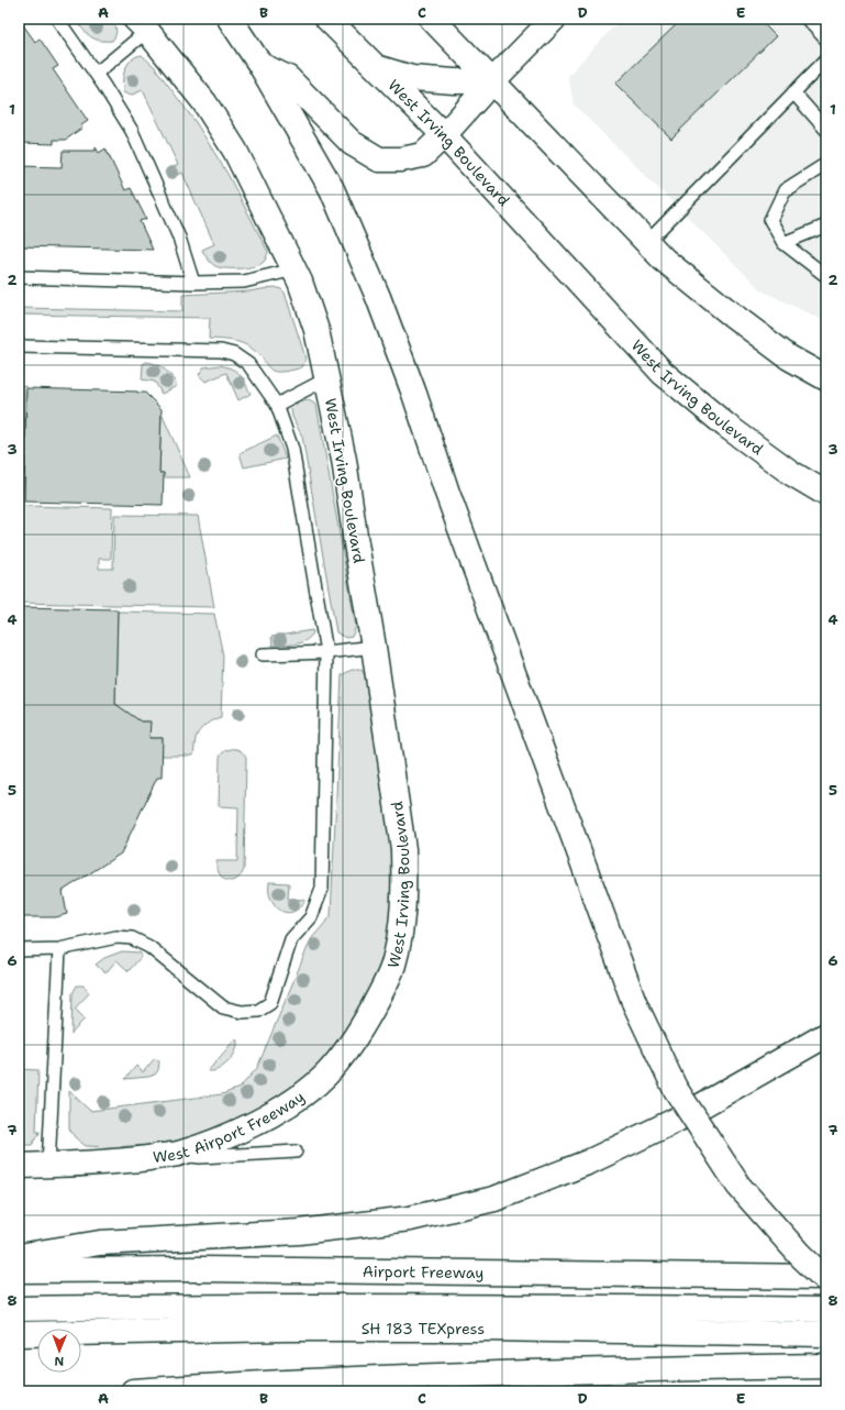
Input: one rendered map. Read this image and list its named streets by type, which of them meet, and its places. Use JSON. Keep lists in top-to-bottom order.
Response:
{
  "streets": {
    "main road": [
      "West Irving Boulevard",
      "West Airport Freeway",
      "Airport Freeway",
      "SH 183 TEXpress"
    ]
  },
  "crossings": [
    ["West Irving Boulevard", "West Airport Freeway"]
  ],
  "north": "bottom",
  "grid": {
    "columns": [
      "A",
      "B",
      "C",
      "D",
      "E"
    ],
    "rows": [
      "1",
      "2",
      "3",
      "4",
      "5",
      "6",
      "7",
      "8"
    ]
  }
}
